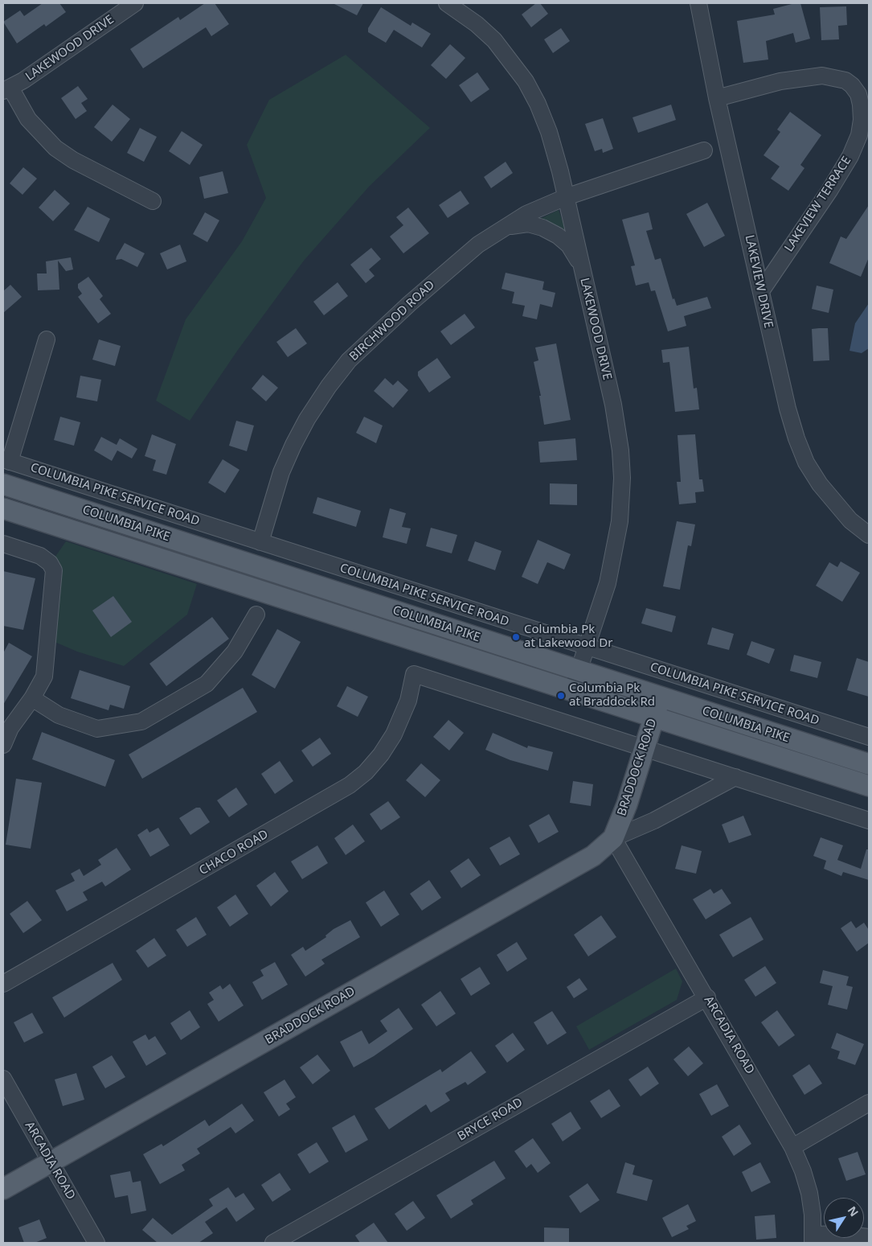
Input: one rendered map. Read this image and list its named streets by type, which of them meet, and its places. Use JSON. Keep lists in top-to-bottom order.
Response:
{
  "streets": {
    "main road": ["COLUMBIA PIKE", "BRADDOCK ROAD"],
    "street": [
      "LAKEWOOD DRIVE",
      "LAKEVIEW TERRACE",
      "LAKEVIEW DRIVE",
      "BIRCHWOOD ROAD",
      "COLUMBIA PIKE SERVICE ROAD",
      "CHACO ROAD",
      "ARCADIA ROAD",
      "BRYCE ROAD"
    ]
  },
  "crossings": [
    ["LAKEWOOD DRIVE", "BIRCHWOOD ROAD"],
    ["LAKEWOOD DRIVE", "COLUMBIA PIKE SERVICE ROAD"],
    ["LAKEWOOD DRIVE", "COLUMBIA PIKE"],
    ["LAKEVIEW TERRACE", "LAKEVIEW DRIVE"],
    ["BIRCHWOOD ROAD", "COLUMBIA PIKE SERVICE ROAD"],
    ["COLUMBIA PIKE", "BRADDOCK ROAD"],
    ["BRADDOCK ROAD", "CHACO ROAD"],
    ["BRADDOCK ROAD", "ARCADIA ROAD"],
    ["ARCADIA ROAD", "BRYCE ROAD"]
  ],
  "places": ["Columbia Pk at Lakewood Dr", "Columbia Pk at Braddock Rd"],
  "north": "top right"
}
